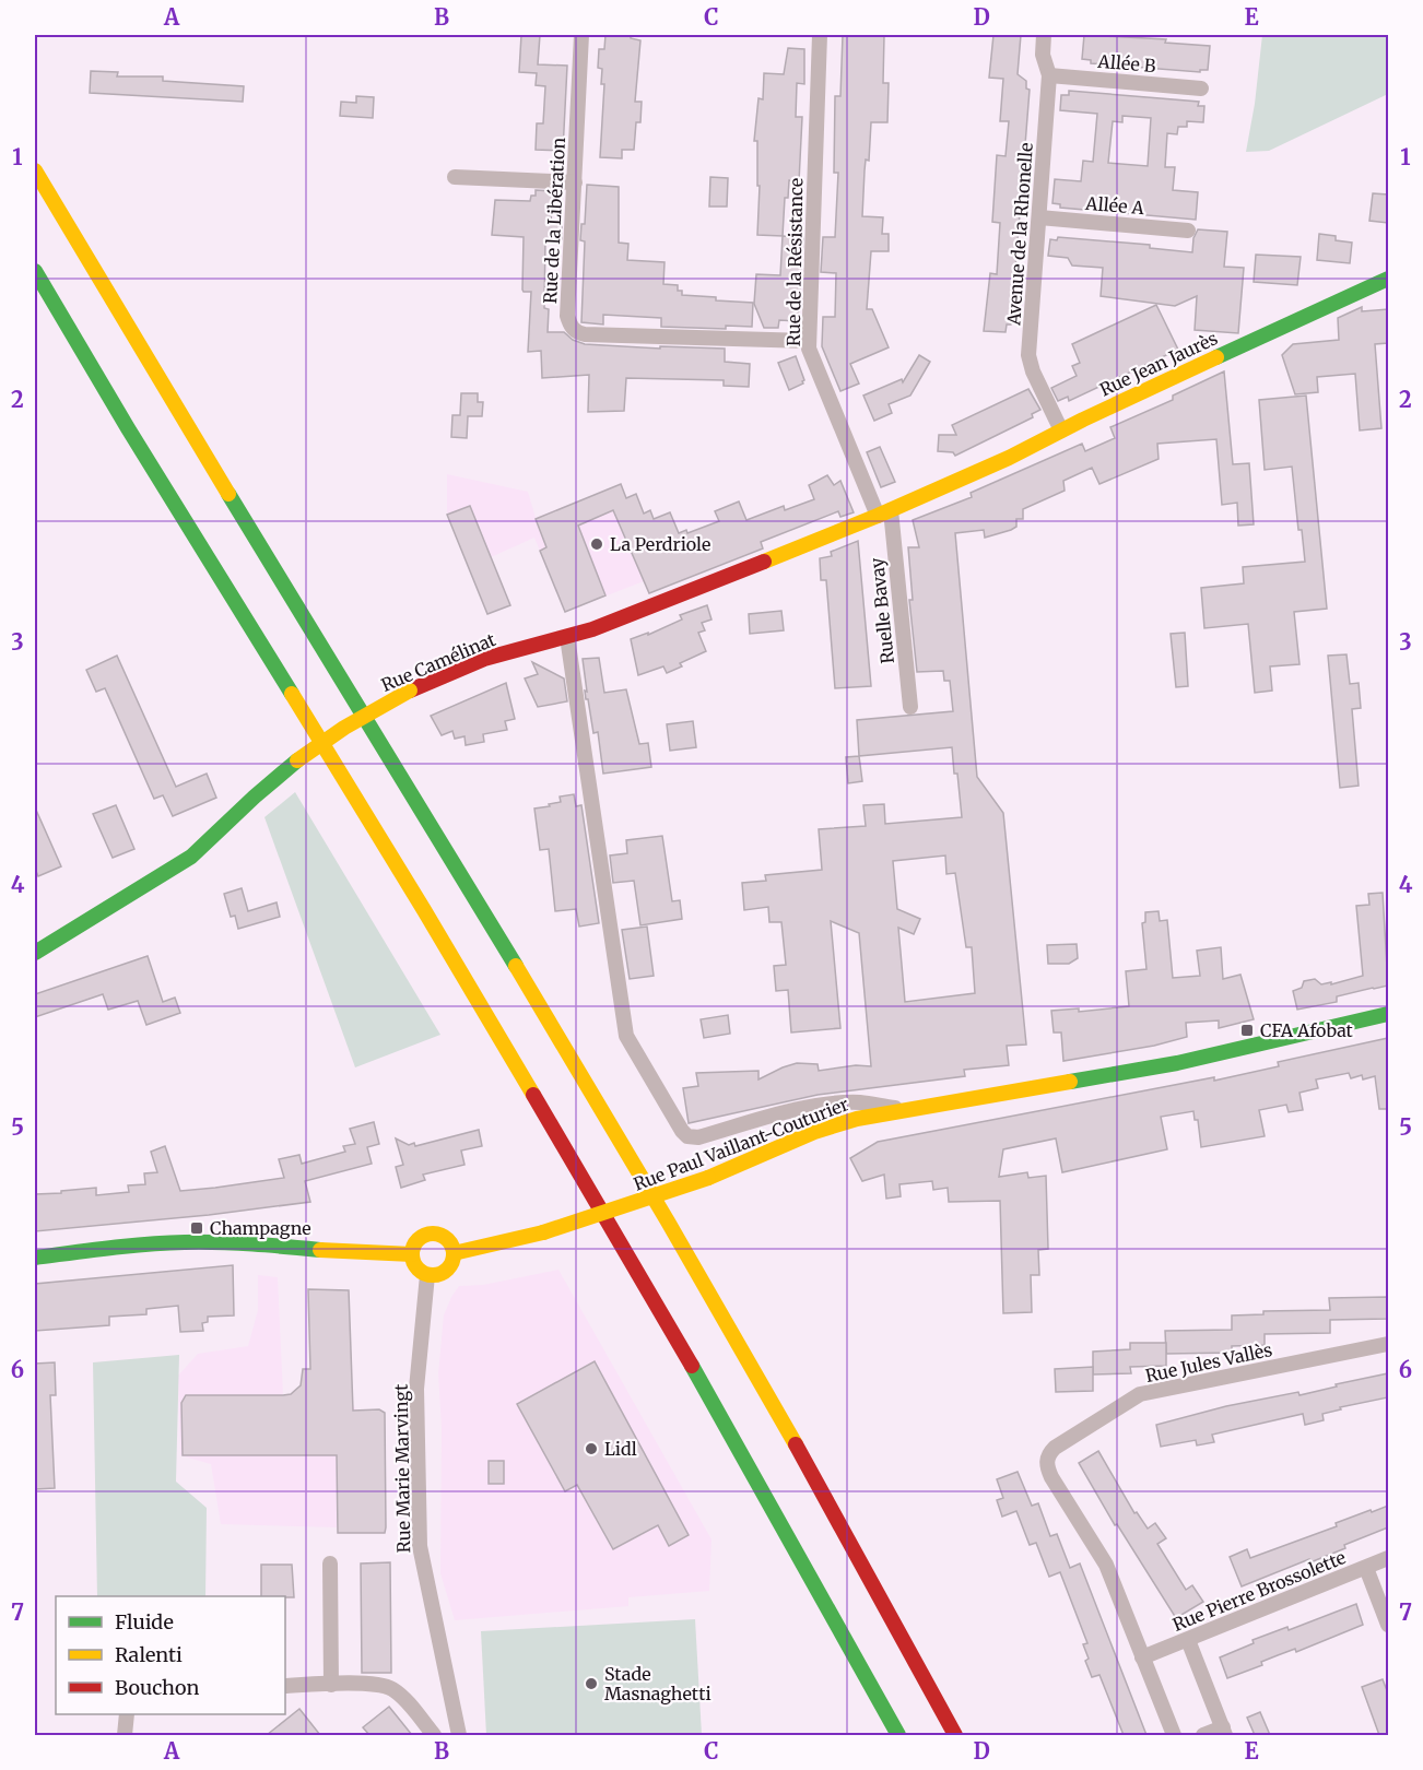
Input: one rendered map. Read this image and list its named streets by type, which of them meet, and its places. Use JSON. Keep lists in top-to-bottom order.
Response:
{
  "streets": {
    "main road": ["Rue Jean Jaurès", "Rue Camélinat", "Rue Paul Vaillant-Couturier"],
    "street": [
      "Allée B",
      "Allée A",
      "Rue de la Libération",
      "Avenue de la Rhonelle",
      "Rue de la Résistance",
      "Ruelle Bavay",
      "Rue Jules Vallès",
      "Rue Marie Marvingt",
      "Rue Pierre Brossolette"
    ]
  },
  "crossings": [
    ["Allée B", "Avenue de la Rhonelle"],
    ["Allée A", "Avenue de la Rhonelle"],
    ["Rue de la Libération", "Rue de la Résistance"],
    ["Avenue de la Rhonelle", "Rue Jean Jaurès"],
    ["Rue de la Résistance", "Ruelle Bavay"],
    ["Rue de la Résistance", "Rue Camélinat"],
    ["Rue Jean Jaurès", "Rue Camélinat"],
    ["Ruelle Bavay", "Rue Camélinat"],
    ["Rue Paul Vaillant-Couturier", "Rue Marie Marvingt"],
    ["Rue Jules Vallès", "Rue Pierre Brossolette"]
  ],
  "places": {
    "other": ["La Perdriole", "Lidl", "Stade Masnaghetti"],
    "transit": ["CFA Afobat", "Champagne"]
  },
  "legend": ["Fluide", "Ralenti", "Bouchon"],
  "grid": {
    "columns": [
      "A",
      "B",
      "C",
      "D",
      "E"
    ],
    "rows": [
      "1",
      "2",
      "3",
      "4",
      "5",
      "6",
      "7"
    ]
  }
}
